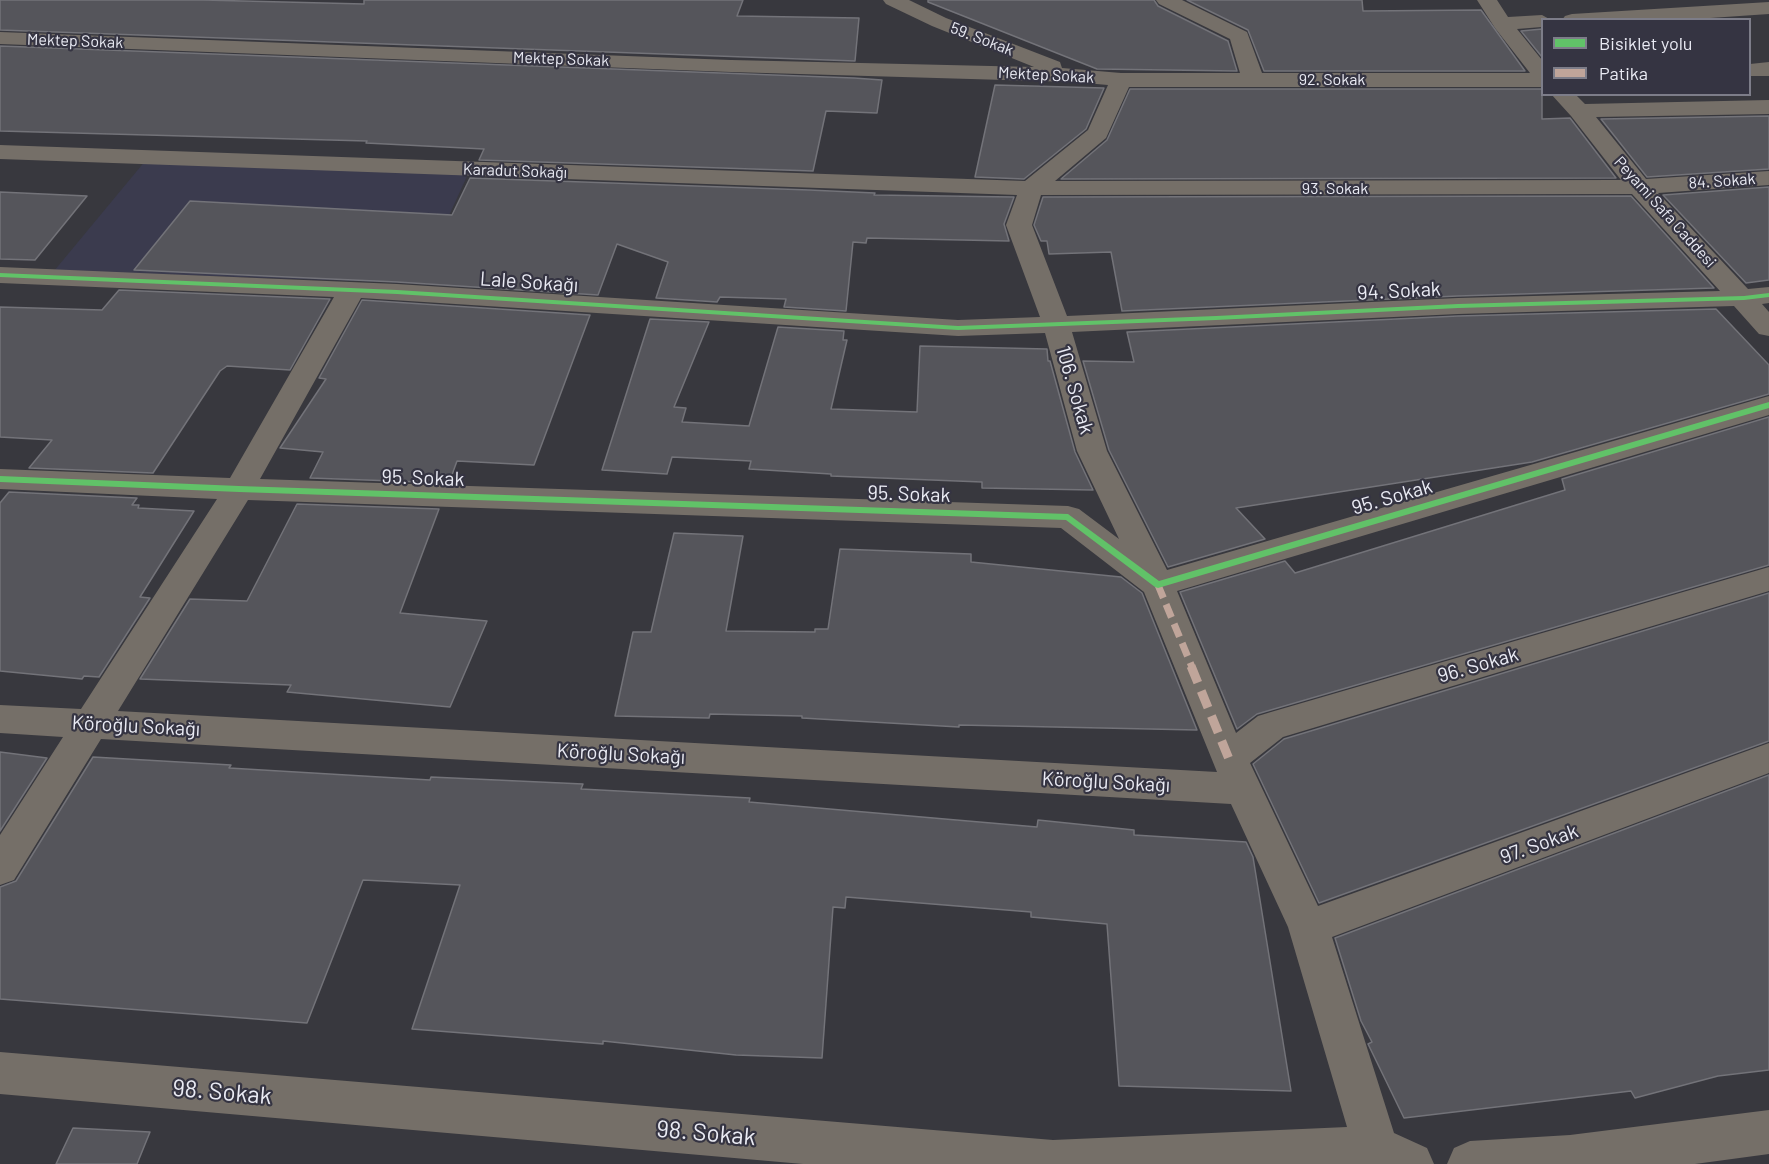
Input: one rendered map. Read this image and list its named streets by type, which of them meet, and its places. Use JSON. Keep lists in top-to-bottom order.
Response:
{
  "streets": {
    "street": [
      "59. Sokak",
      "Mektep Sokak",
      "92. Sokak",
      "Karadut Sokağı",
      "84. Sokak",
      "93. Sokak",
      "Peyami Safa Caddesi",
      "Lale Sokağı",
      "94. Sokak",
      "106. Sokak",
      "95. Sokak",
      "96. Sokak",
      "Köroğlu Sokağı",
      "97. Sokak",
      "98. Sokak"
    ]
  },
  "crossings": [
    ["59. Sokak", "Mektep Sokak"],
    ["Mektep Sokak", "92. Sokak"],
    ["Karadut Sokağı", "93. Sokak"],
    ["Karadut Sokağı", "106. Sokak"],
    ["84. Sokak", "93. Sokak"],
    ["84. Sokak", "Peyami Safa Caddesi"],
    ["93. Sokak", "Peyami Safa Caddesi"],
    ["93. Sokak", "106. Sokak"],
    ["Peyami Safa Caddesi", "94. Sokak"],
    ["Lale Sokağı", "94. Sokak"],
    ["Lale Sokağı", "106. Sokak"],
    ["94. Sokak", "106. Sokak"],
    ["106. Sokak", "95. Sokak"],
    ["106. Sokak", "96. Sokak"],
    ["106. Sokak", "Köroğlu Sokağı"],
    ["106. Sokak", "97. Sokak"],
    ["106. Sokak", "98. Sokak"],
    ["96. Sokak", "Köroğlu Sokağı"]
  ],
  "legend": ["Bisiklet yolu", "Patika"]
}
